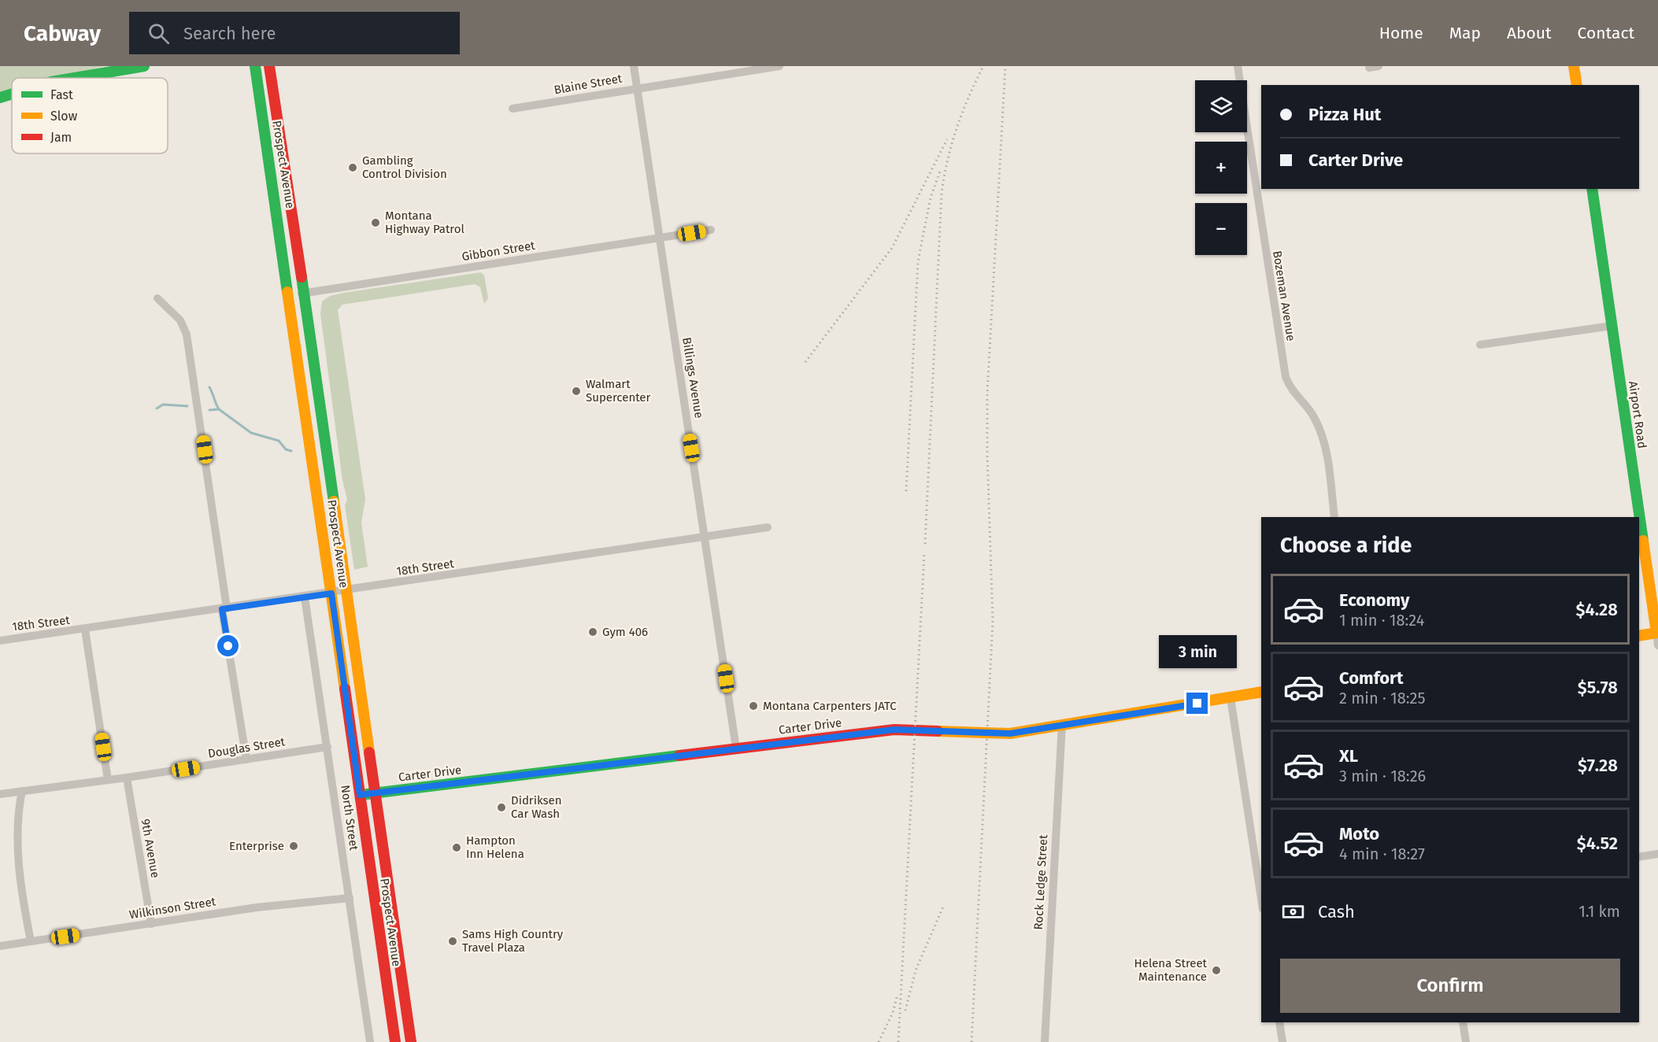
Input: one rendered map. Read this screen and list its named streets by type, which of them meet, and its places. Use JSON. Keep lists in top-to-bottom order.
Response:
{
  "streets": {
    "main road": ["Prospect Avenue", "Airport Road", "Carter Drive"],
    "street": [
      "Blaine Street",
      "Gibbon Street",
      "Bozeman Avenue",
      "Billings Avenue",
      "18th Street",
      "Douglas Street",
      "North Street",
      "9th Avenue",
      "Rock Ledge Street",
      "Wilkinson Street"
    ]
  },
  "crossings": [
    ["Blaine Street", "Billings Avenue"],
    ["Prospect Avenue", "Gibbon Street"],
    ["Prospect Avenue", "18th Street"],
    ["Prospect Avenue", "Carter Drive"],
    ["Gibbon Street", "Billings Avenue"],
    ["Billings Avenue", "18th Street"],
    ["Billings Avenue", "Carter Drive"],
    ["18th Street", "Douglas Street"],
    ["18th Street", "North Street"],
    ["Carter Drive", "Rock Ledge Street"],
    ["Douglas Street", "North Street"],
    ["Douglas Street", "9th Avenue"],
    ["North Street", "Wilkinson Street"],
    ["9th Avenue", "Wilkinson Street"]
  ],
  "places": [
    "Gambling Control Division",
    "Montana Highway Patrol",
    "Walmart Supercenter",
    "Gym 406",
    "Montana Carpenters JATC",
    "Didriksen Car Wash",
    "Enterprise",
    "Hampton Inn Helena",
    "Sams High Country Travel Plaza",
    "Helena Street Maintenance"
  ],
  "legend": ["Fast", "Slow", "Jam"],
  "page": {
    "header": "Cabway",
    "search": "Search here",
    "nav": [
      "Home",
      "Map",
      "About",
      "Contact"
    ],
    "map_buttons": ["+", "−"],
    "banner": ["Pizza Hut", "Carter Drive"],
    "heading": "Choose a ride",
    "list": [
      {
        "name": "Economy",
        "note": "1 min · 18:24",
        "value": "$4.28"
      },
      {
        "name": "Comfort",
        "note": "2 min · 18:25",
        "value": "$5.78"
      },
      {
        "name": "XL",
        "note": "3 min · 18:26",
        "value": "$7.28"
      },
      {
        "name": "Moto",
        "note": "4 min · 18:27",
        "value": "$4.52"
      }
    ],
    "bubble": "3 min",
    "pay": ["Cash", "1.1 km"],
    "buttons": "Confirm"
  }
}
